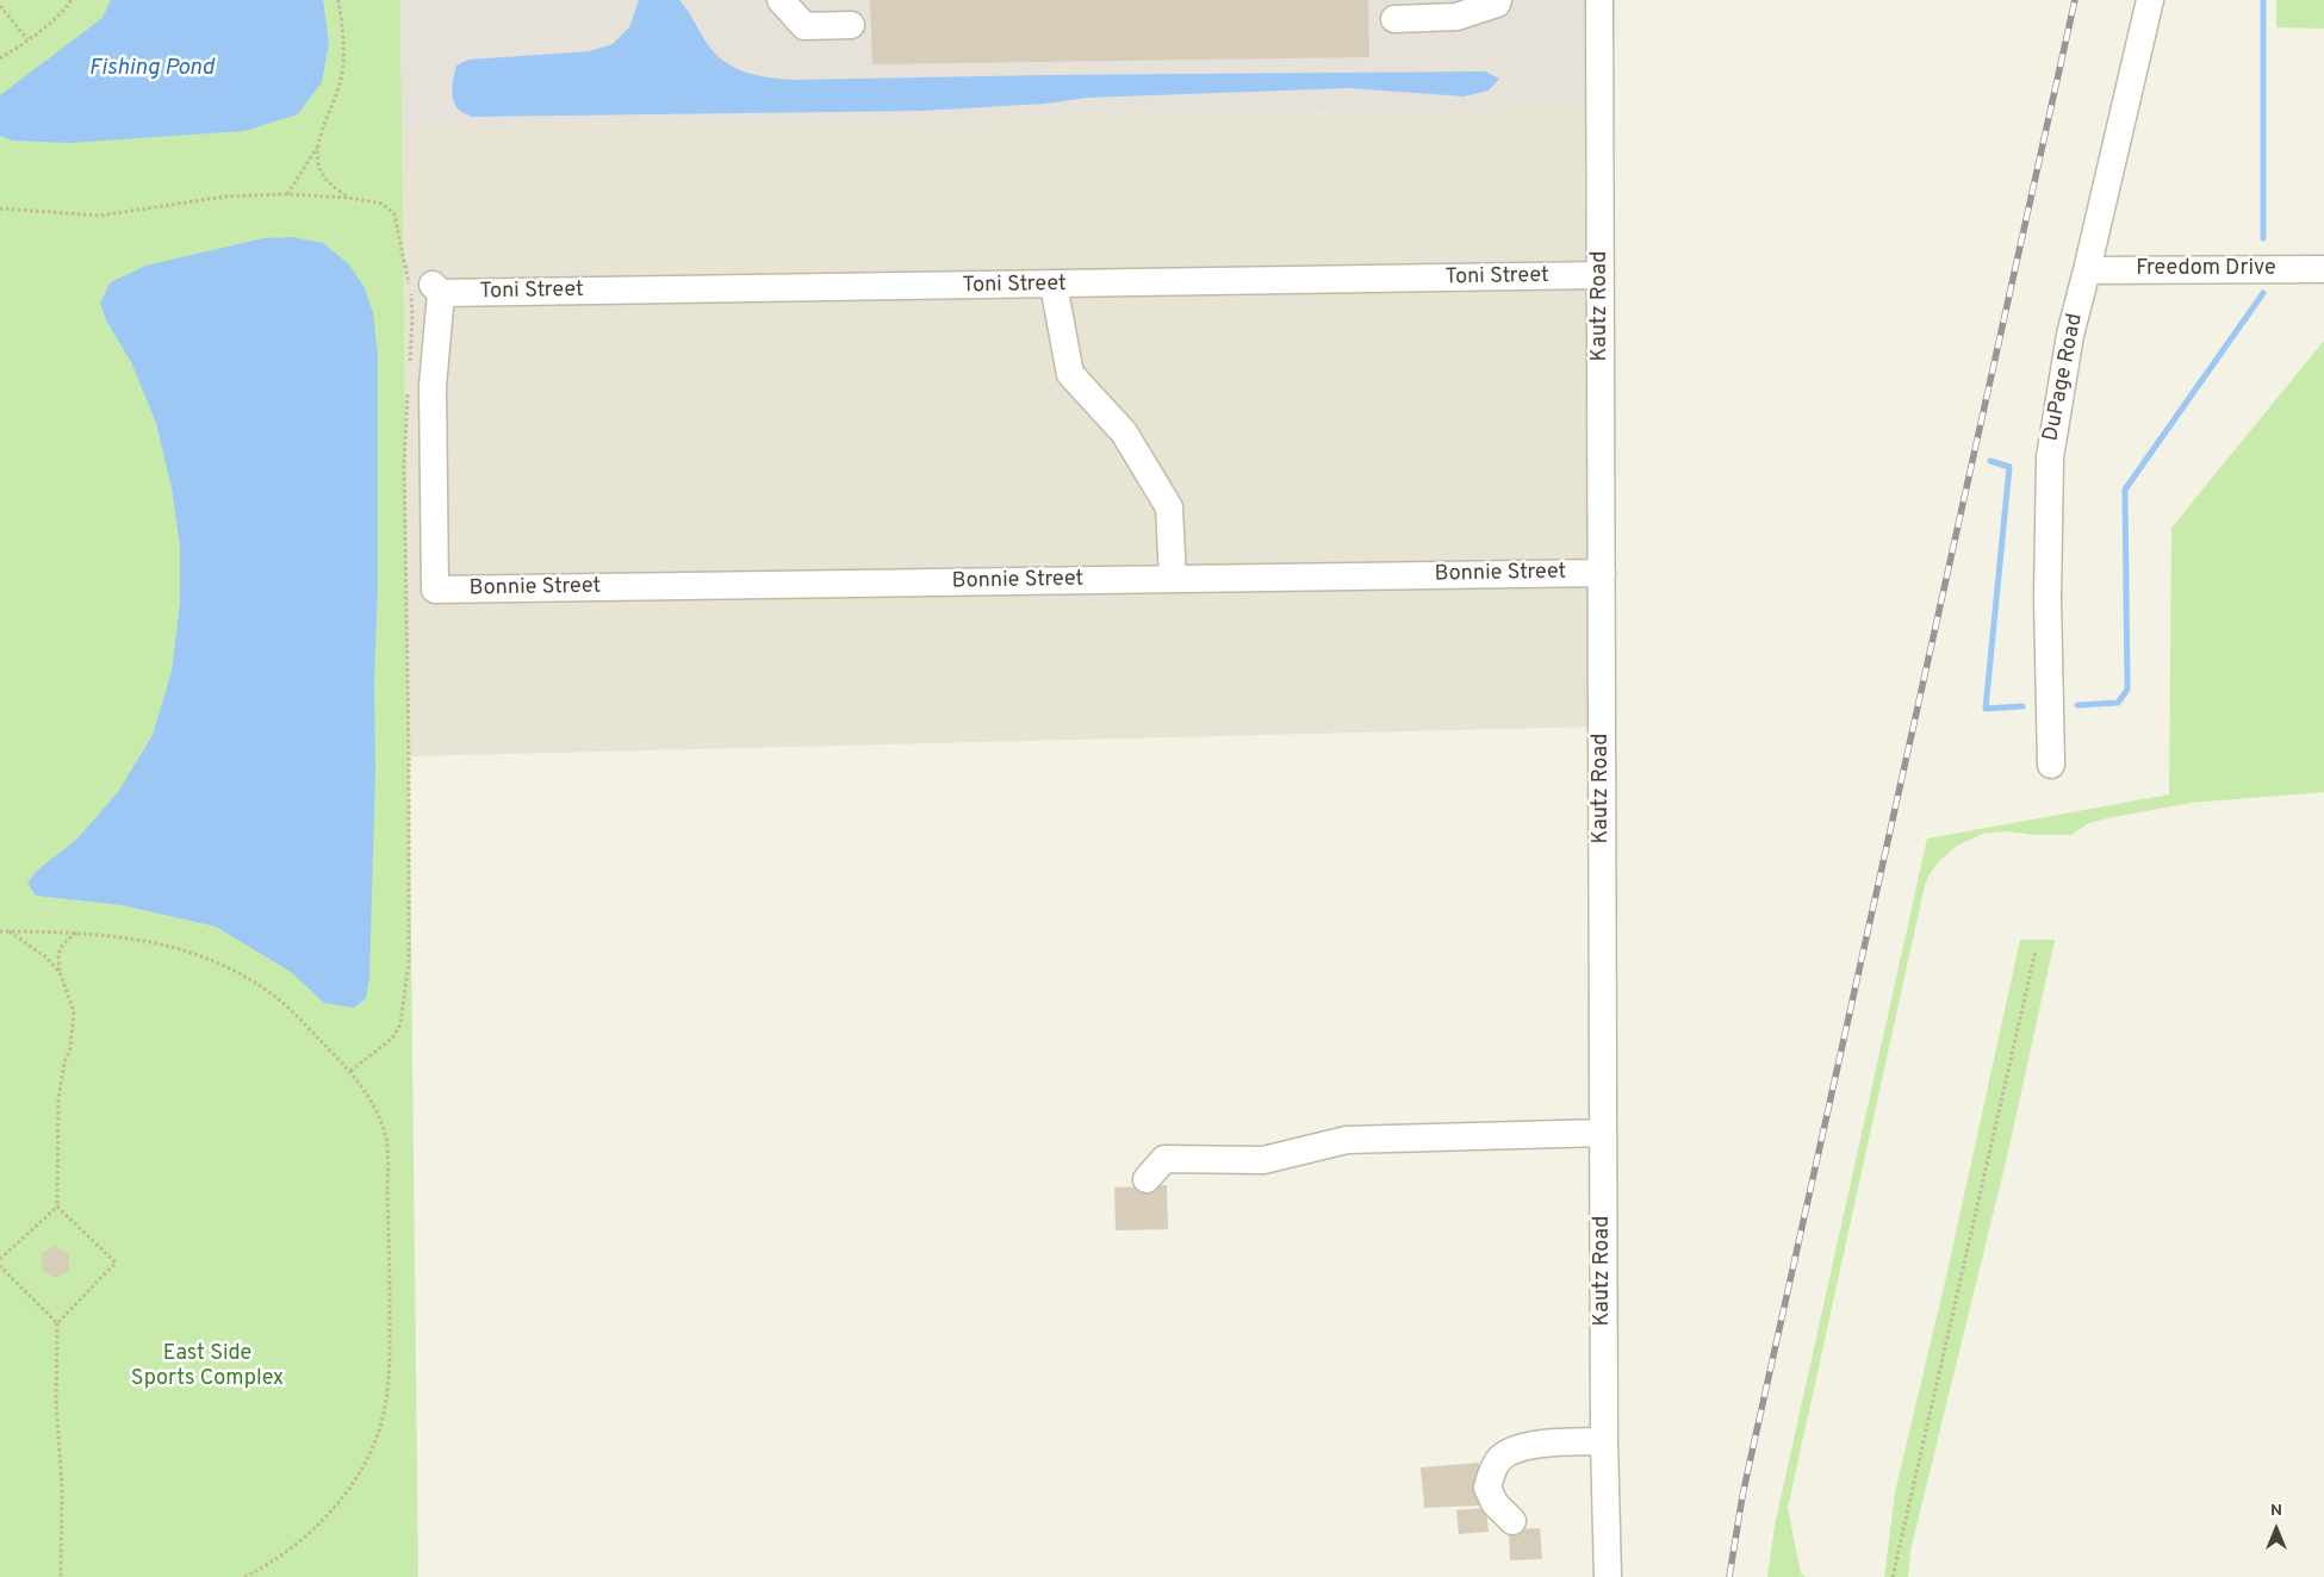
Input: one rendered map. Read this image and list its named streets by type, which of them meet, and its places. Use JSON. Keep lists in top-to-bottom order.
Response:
{
  "streets": {
    "street": [
      "Freedom Drive",
      "Toni Street",
      "Kautz Road",
      "DuPage Road",
      "Bonnie Street"
    ]
  },
  "crossings": [
    ["Freedom Drive", "DuPage Road"],
    ["Toni Street", "Kautz Road"],
    ["Toni Street", "Bonnie Street"],
    ["Kautz Road", "Bonnie Street"]
  ],
  "water": ["Fishing Pond"],
  "parks": ["East Side Sports Complex"],
  "north": "top"
}
